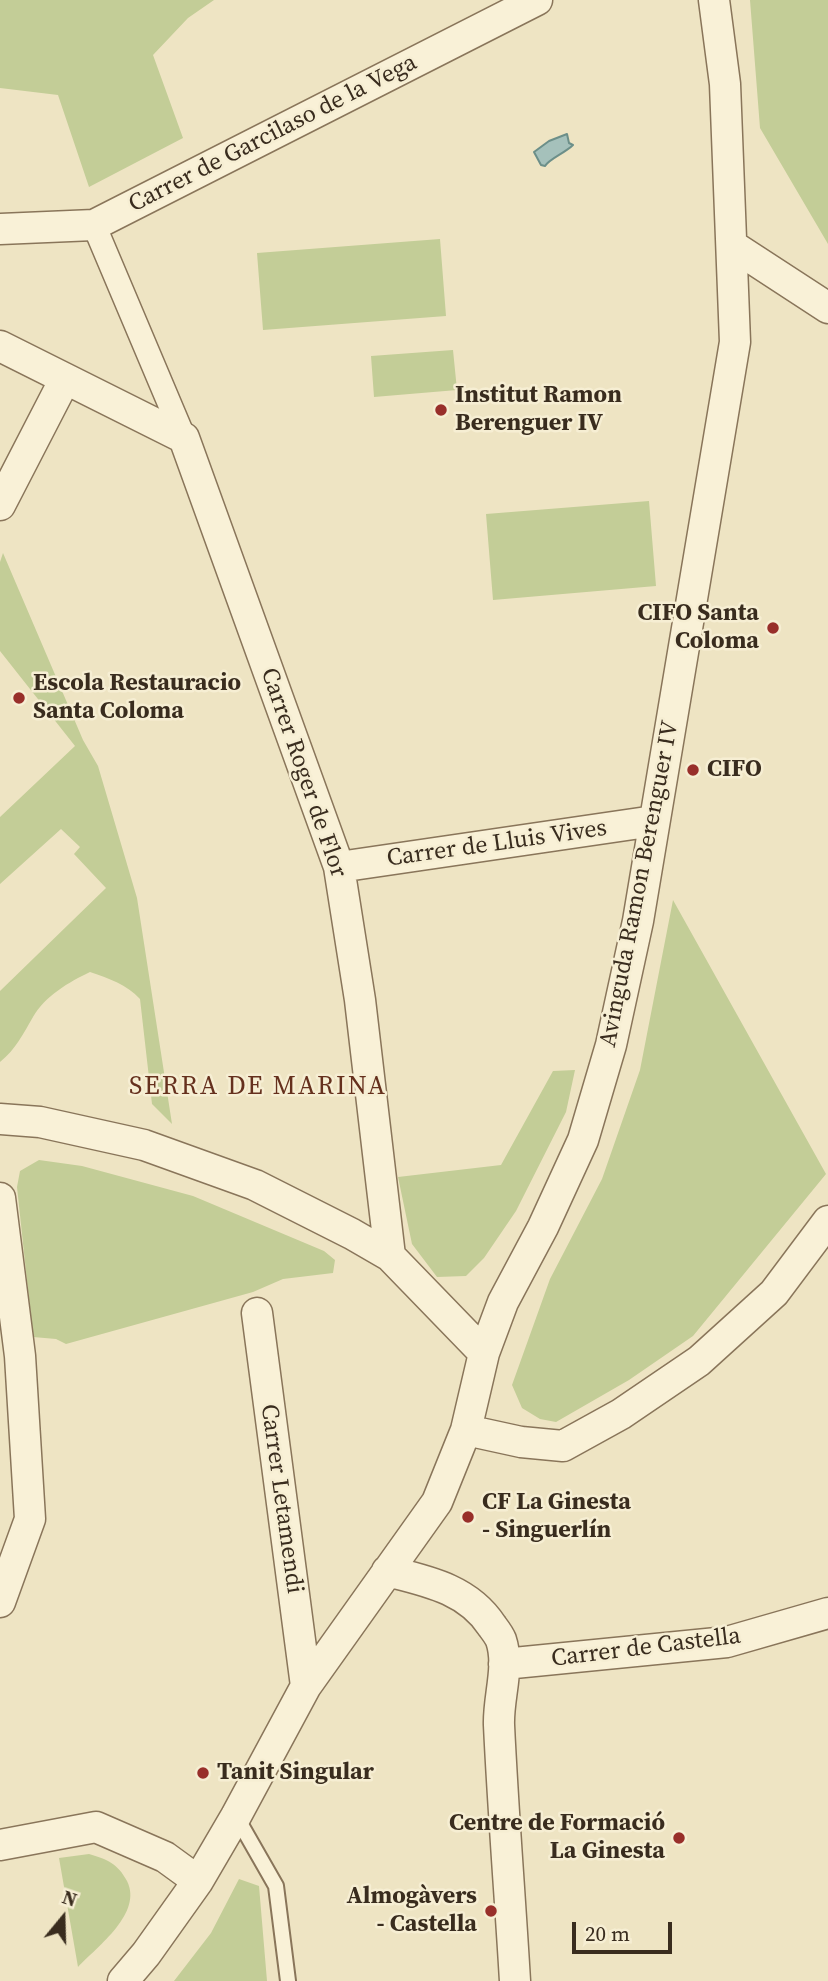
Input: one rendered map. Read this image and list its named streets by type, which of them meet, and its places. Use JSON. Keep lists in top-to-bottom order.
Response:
{
  "streets": {
    "street": [
      "Carrer de Garcilaso de la Vega",
      "Carrer Roger de Flor",
      "Carrer de Lluis Vives",
      "Avinguda Ramon Berenguer IV",
      "Carrer Letamendi",
      "Carrer de Castella"
    ]
  },
  "crossings": [
    ["Carrer de Garcilaso de la Vega", "Carrer Roger de Flor"],
    ["Carrer Roger de Flor", "Carrer de Lluis Vives"],
    ["Carrer de Lluis Vives", "Avinguda Ramon Berenguer IV"],
    ["Avinguda Ramon Berenguer IV", "Carrer Letamendi"]
  ],
  "districts": ["SERRA DE MARINA"],
  "places": [
    "Institut Ramon Berenguer IV",
    "CIFO Santa Coloma",
    "Escola Restauracio Santa Coloma",
    "CIFO",
    "CF La Ginesta - Singuerlín",
    "Tanit Singular",
    "Centre de Formació La Ginesta",
    "Almogàvers - Castella"
  ],
  "scale_bar": "20 m",
  "north": "top"
}
